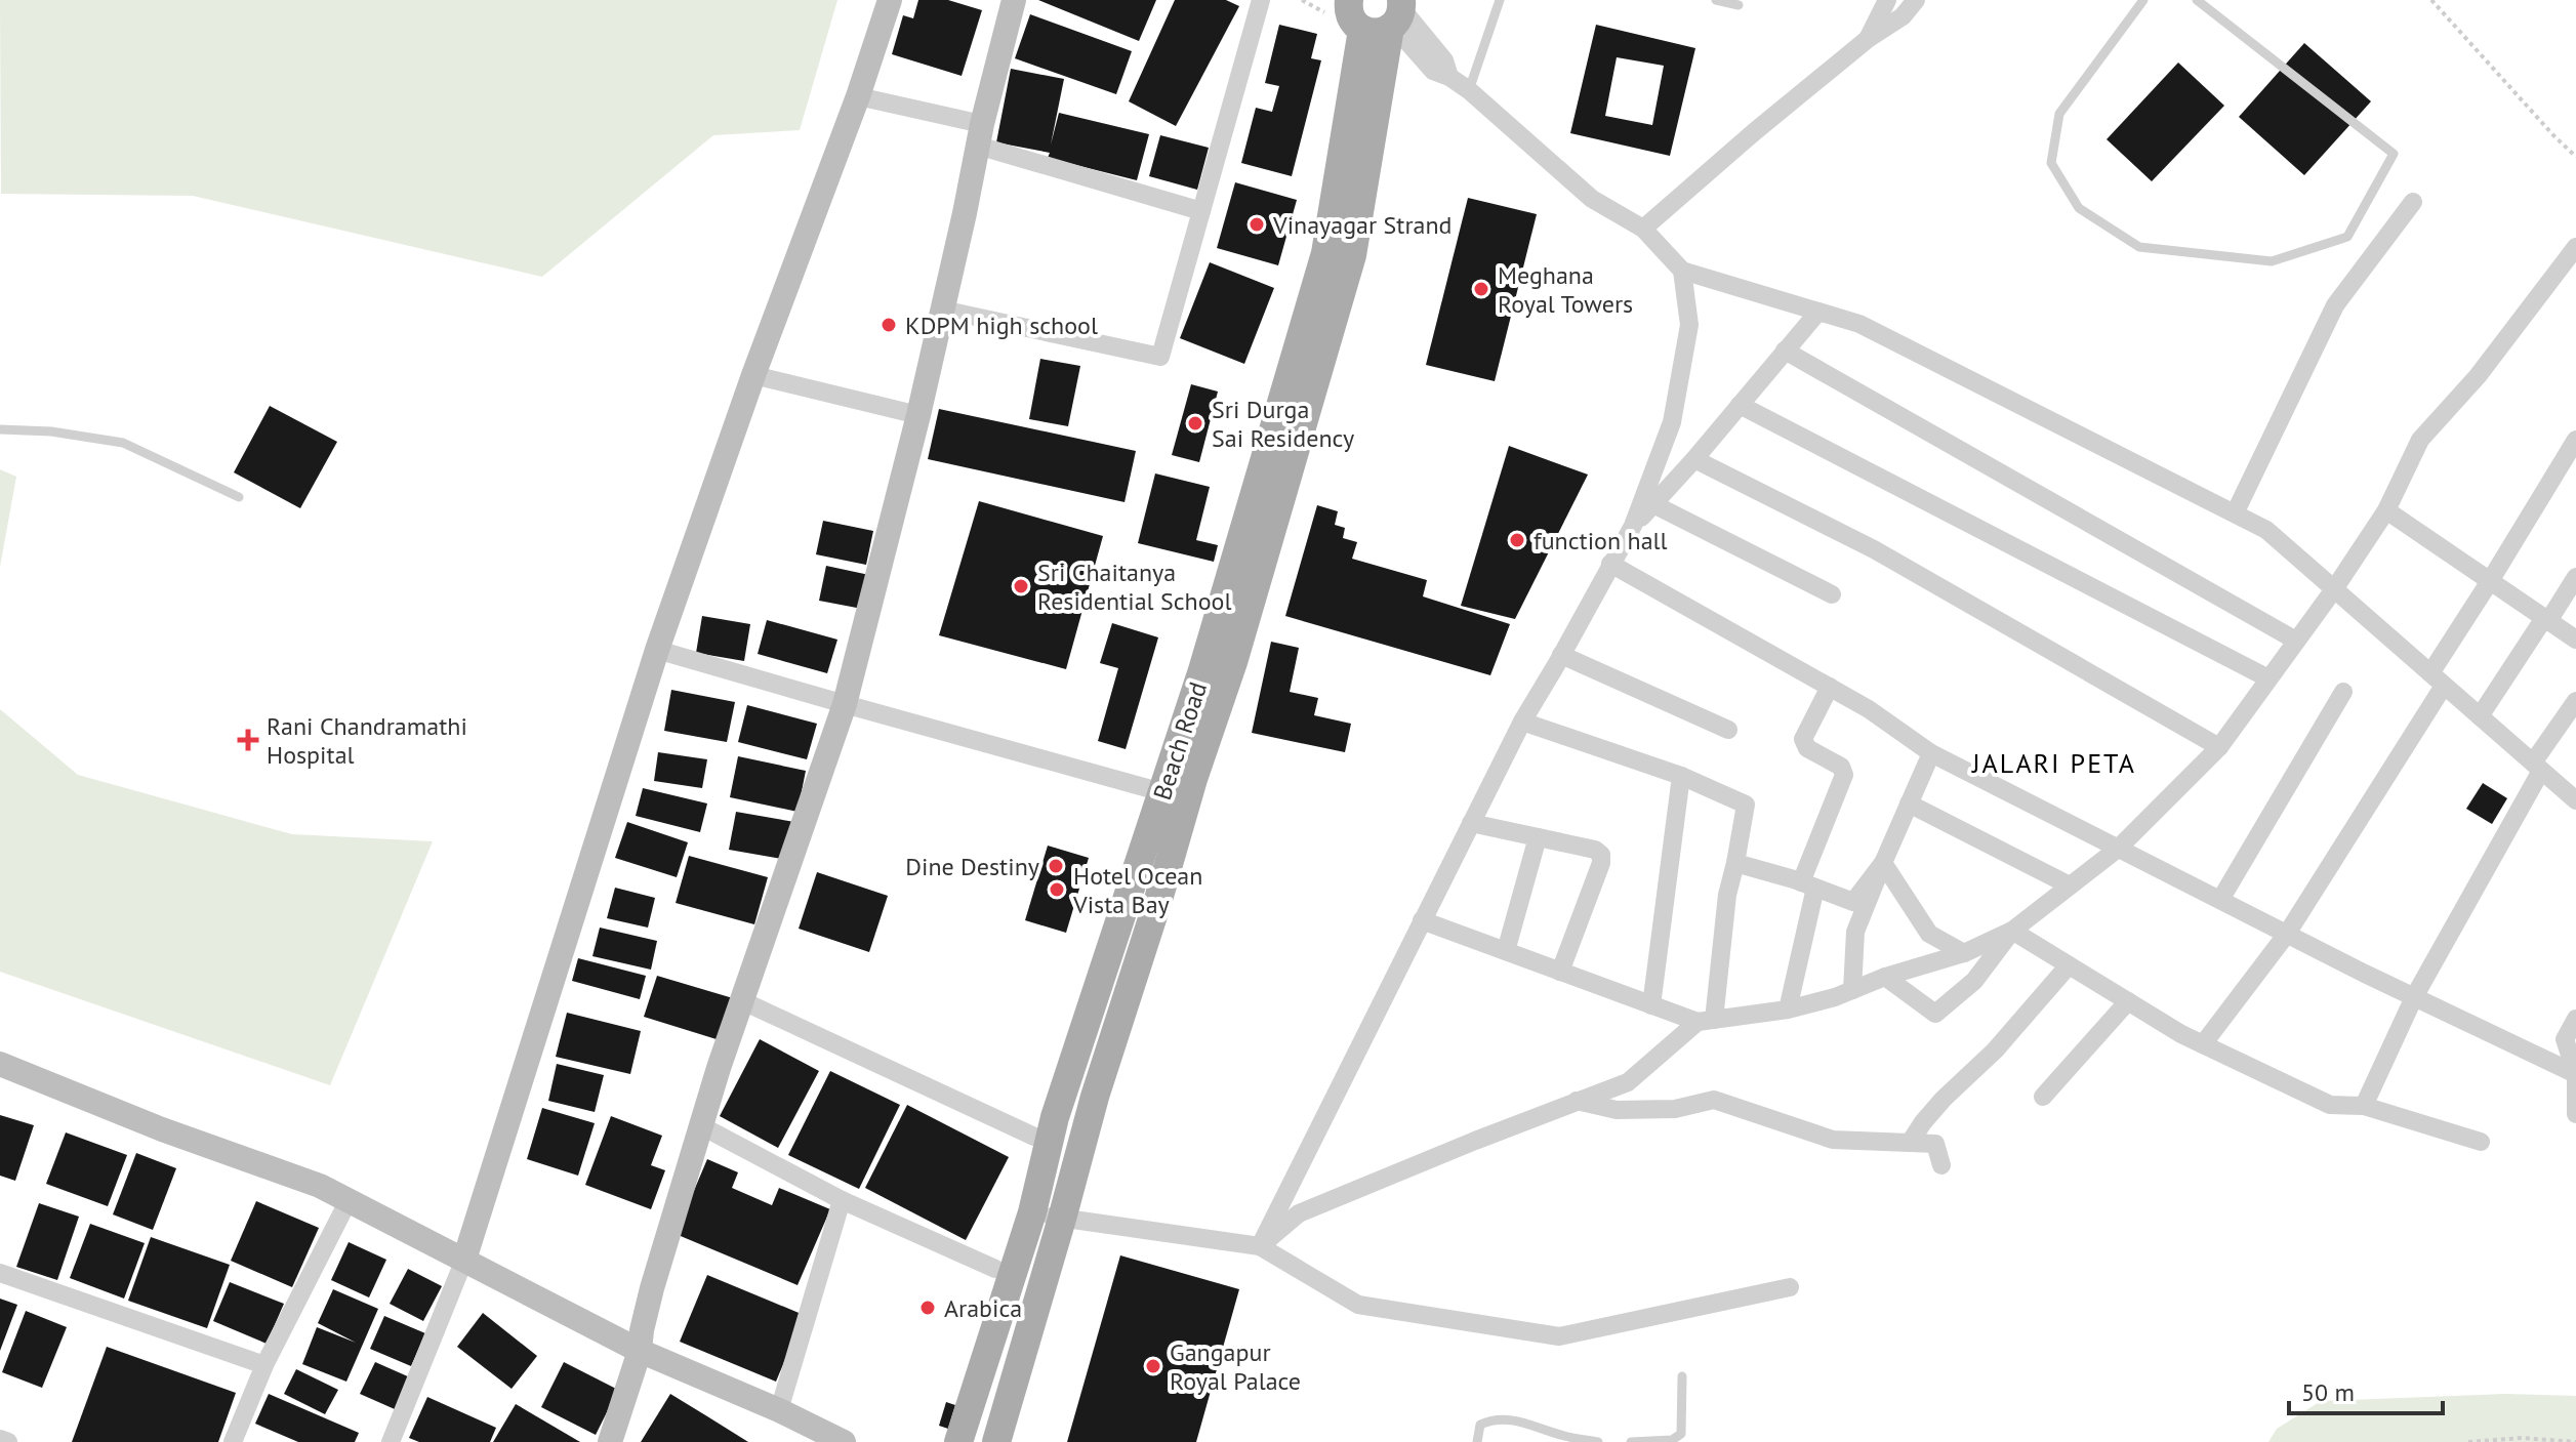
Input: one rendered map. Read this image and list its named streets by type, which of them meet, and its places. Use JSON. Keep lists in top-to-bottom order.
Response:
{
  "streets": {
    "main road": ["Beach Road"]
  },
  "districts": ["JALARI PETA"],
  "places": {
    "other": [
      "Vinayagar Strand",
      "Meghana Royal Towers",
      "KDPM high school",
      "Sri Durga Sai Residency",
      "function hall",
      "Sri Chaitanya Residential School",
      "Dine Destiny",
      "Hotel Ocean Vista Bay",
      "Arabica",
      "Gangapur Royal Palace"
    ],
    "health": ["Rani Chandramathi Hospital"]
  },
  "scale_bar": "50 m"
}
